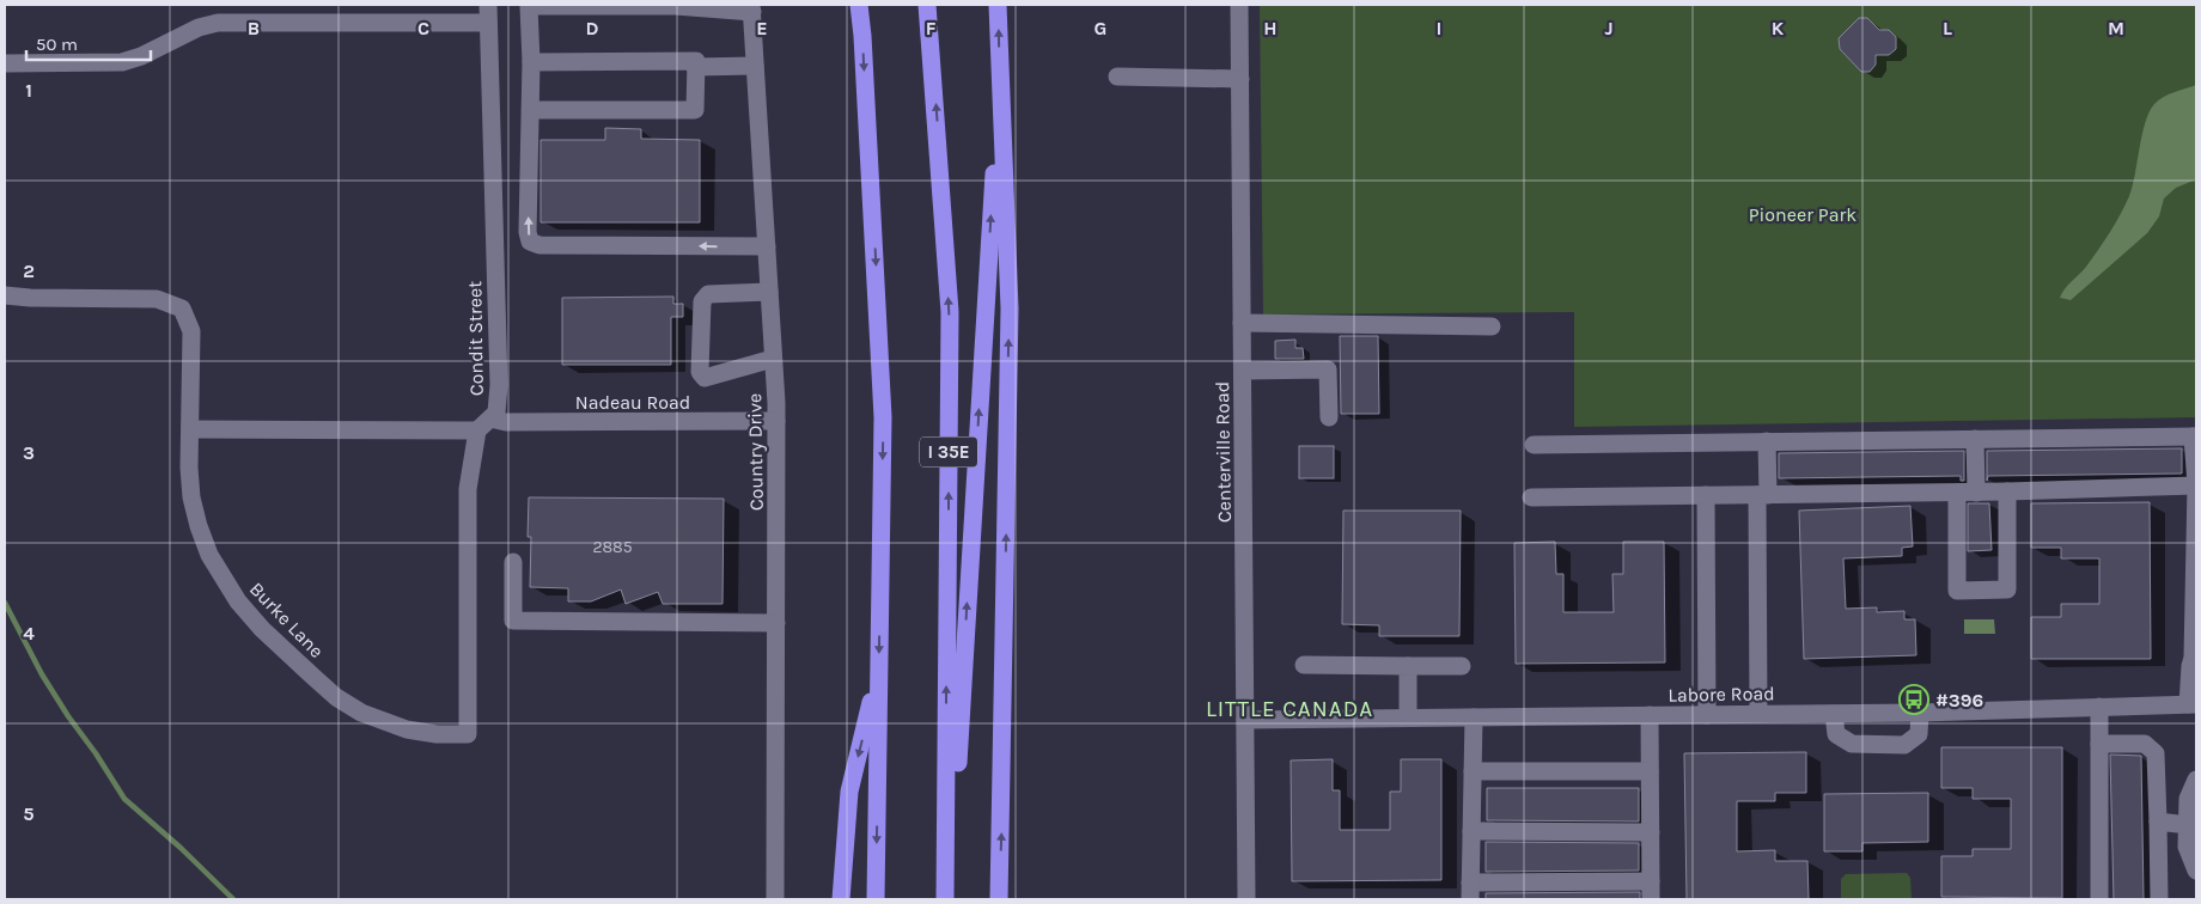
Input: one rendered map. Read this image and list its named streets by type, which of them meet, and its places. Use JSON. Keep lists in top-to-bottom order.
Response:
{
  "streets": {
    "highway": ["I 35E"],
    "street": [
      "Condit Street",
      "Nadeau Road",
      "Country Drive",
      "Centerville Road",
      "Burke Lane",
      "Labore Road"
    ]
  },
  "crossings": [
    ["Condit Street", "Nadeau Road"],
    ["Condit Street", "Burke Lane"],
    ["Nadeau Road", "Country Drive"],
    ["Nadeau Road", "Burke Lane"],
    ["Centerville Road", "Labore Road"]
  ],
  "districts": ["LITTLE CANADA"],
  "parks": ["Pioneer Park"],
  "places": {
    "bus stop": ["#396"]
  },
  "house_numbers": ["2885"],
  "scale_bar": "50 m",
  "grid": {
    "columns": [
      "B",
      "C",
      "D",
      "E",
      "F",
      "G",
      "H",
      "I",
      "J",
      "K",
      "L",
      "M"
    ],
    "rows": [
      "1",
      "2",
      "3",
      "4",
      "5"
    ]
  }
}
